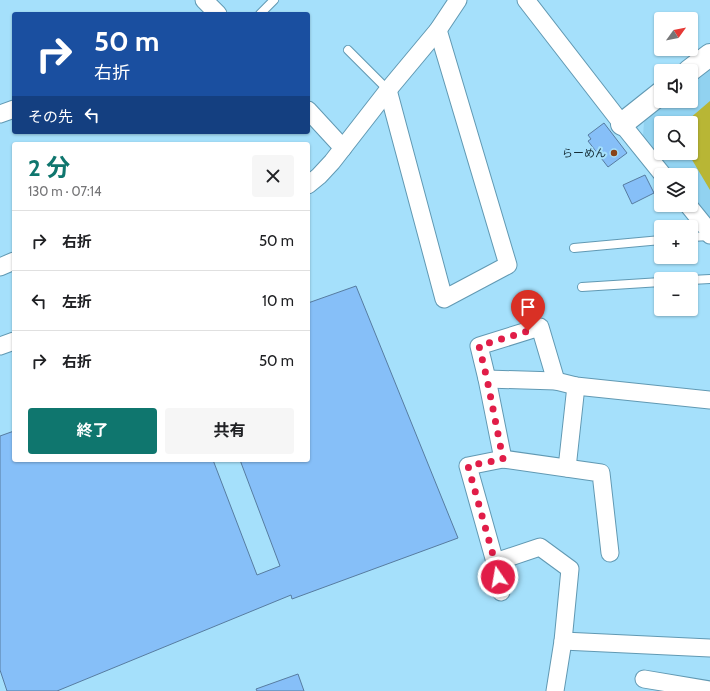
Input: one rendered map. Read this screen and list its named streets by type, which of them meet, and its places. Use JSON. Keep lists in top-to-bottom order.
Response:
{
  "places": ["らーめん"],
  "north": "top right",
  "page": {
    "map_buttons": ["+", "−"],
    "turn": ["50 m", "右折"],
    "then": "その先",
    "heading": ["2 分", "130 m · 07:14"],
    "list": [
      {
        "name": "右折",
        "value": "50 m"
      },
      {
        "name": "左折",
        "value": "10 m"
      },
      {
        "name": "右折",
        "value": "50 m"
      }
    ],
    "buttons": ["終了", "共有"]
  }
}
